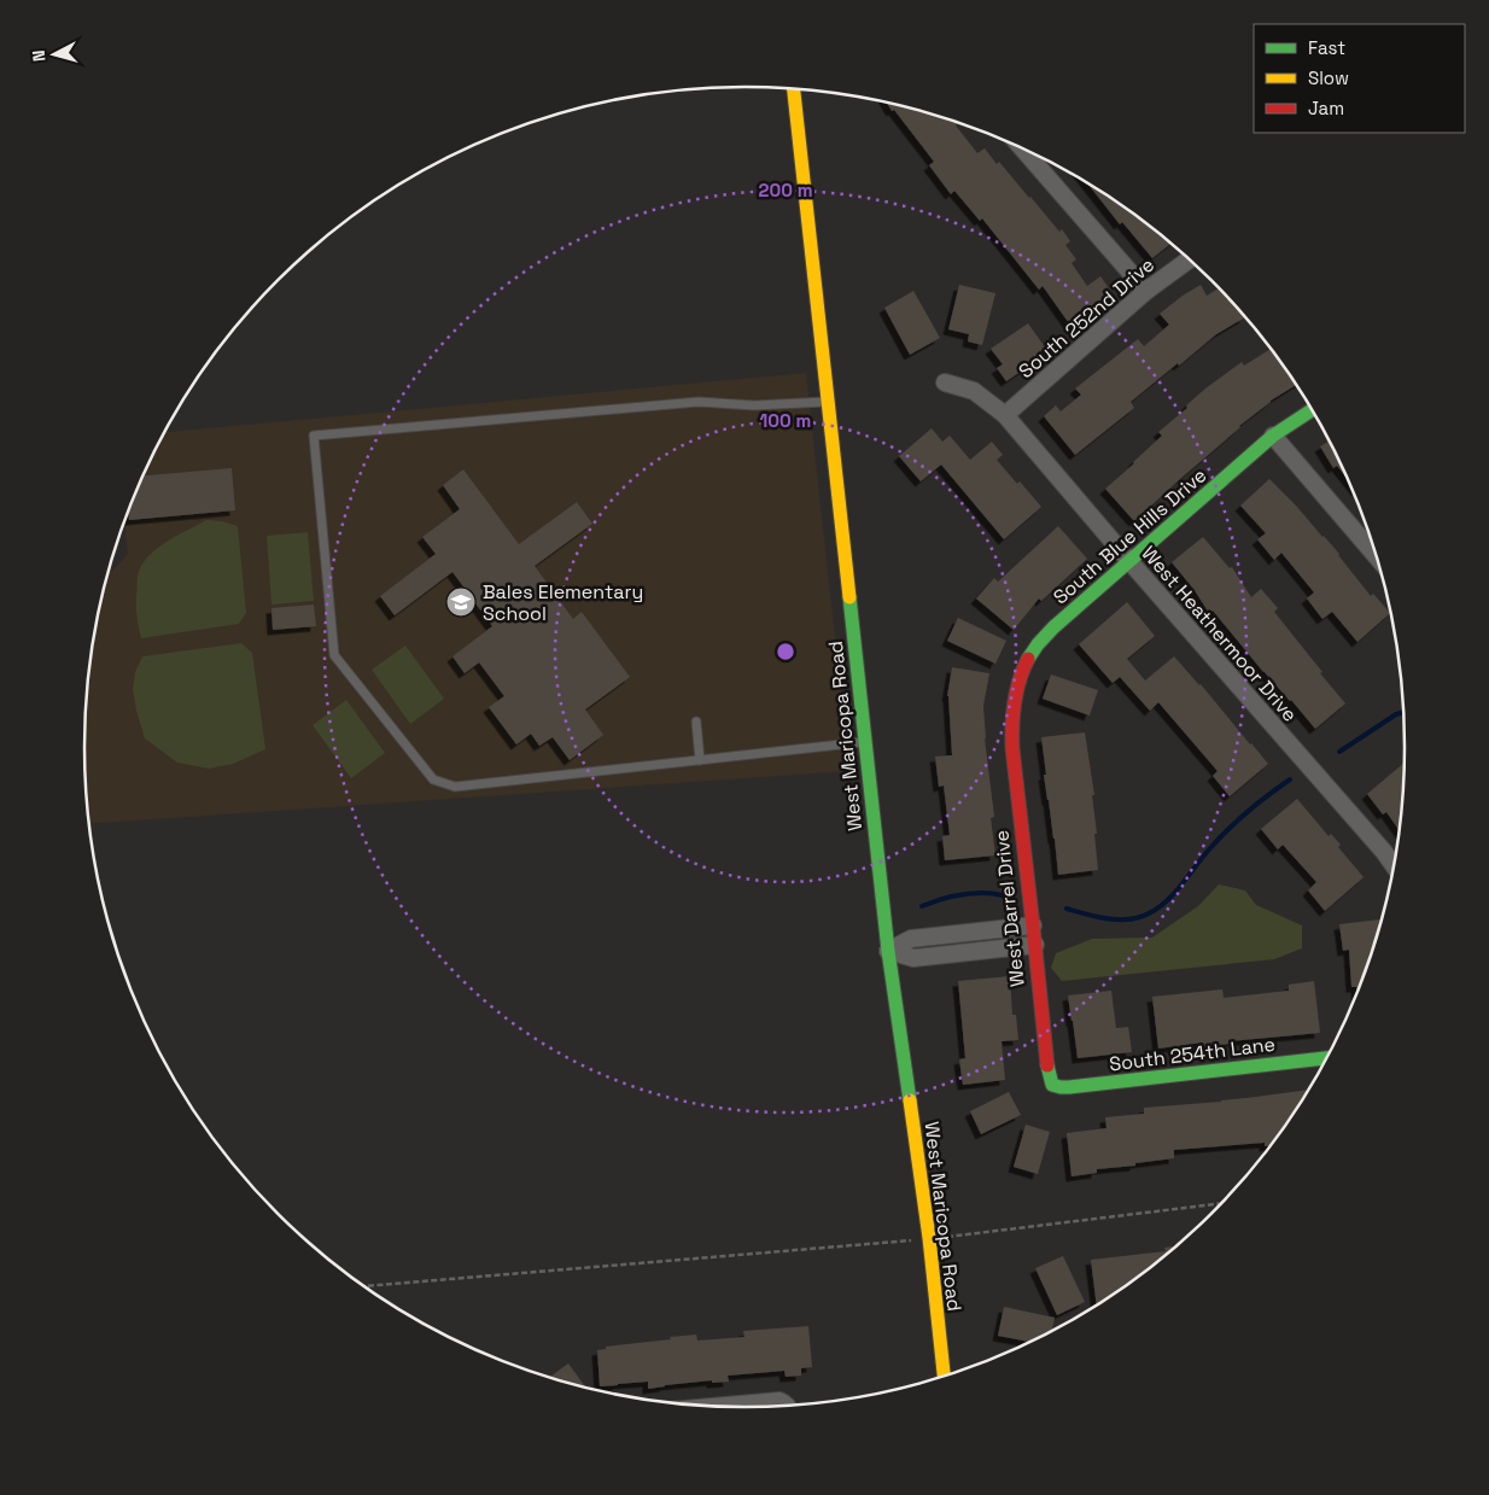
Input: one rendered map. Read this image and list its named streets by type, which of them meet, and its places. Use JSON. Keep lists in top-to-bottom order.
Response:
{
  "streets": {
    "street": [
      "South 252nd Drive",
      "South Blue Hills Drive",
      "West Heathermoor Drive",
      "West Maricopa Road",
      "West Darrel Drive",
      "South 254th Lane"
    ]
  },
  "crossings": [
    ["South 252nd Drive", "West Heathermoor Drive"],
    ["South Blue Hills Drive", "West Heathermoor Drive"],
    ["South Blue Hills Drive", "West Darrel Drive"],
    ["West Darrel Drive", "South 254th Lane"]
  ],
  "places": {
    "school or university": ["Bales Elementary School"]
  },
  "legend": ["Fast", "Slow", "Jam"],
  "north": "left",
  "rings": ["200 m", "100 m"]
}
